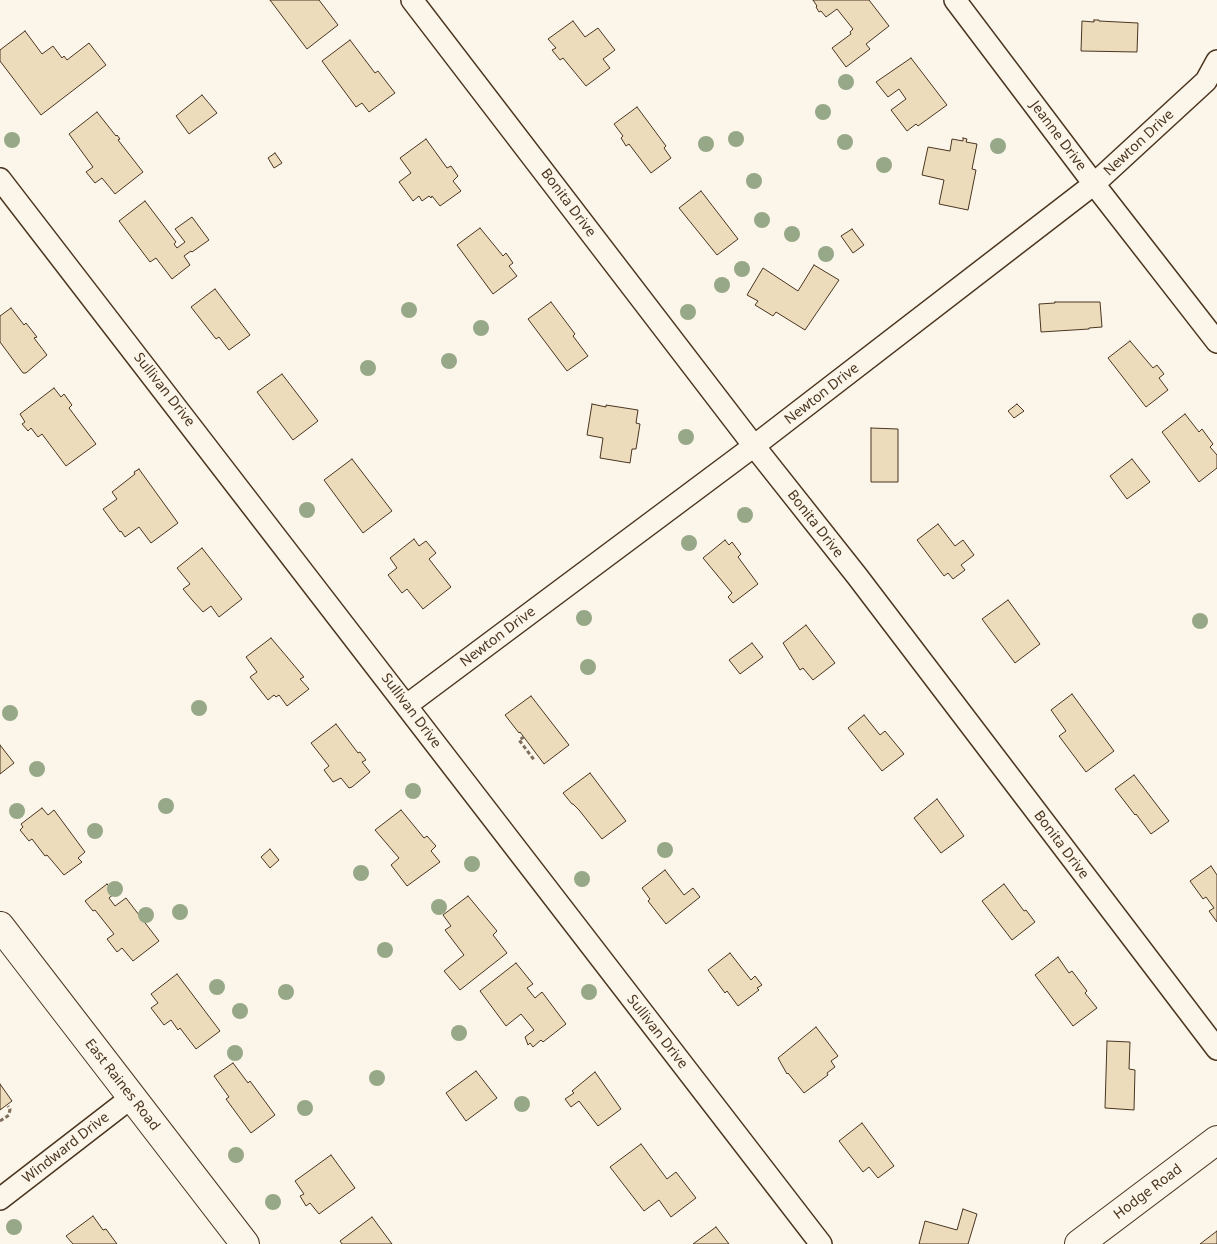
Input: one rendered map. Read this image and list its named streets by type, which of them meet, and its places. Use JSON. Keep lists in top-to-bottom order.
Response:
{
  "streets": {
    "main road": ["East Raines Road", "Hodge Road"],
    "street": [
      "Jeanne Drive",
      "Newton Drive",
      "Bonita Drive",
      "Sullivan Drive",
      "Windward Drive"
    ]
  },
  "crossings": [
    ["Jeanne Drive", "Newton Drive"],
    ["Newton Drive", "Bonita Drive"],
    ["Newton Drive", "Sullivan Drive"],
    ["East Raines Road", "Windward Drive"]
  ]
}
